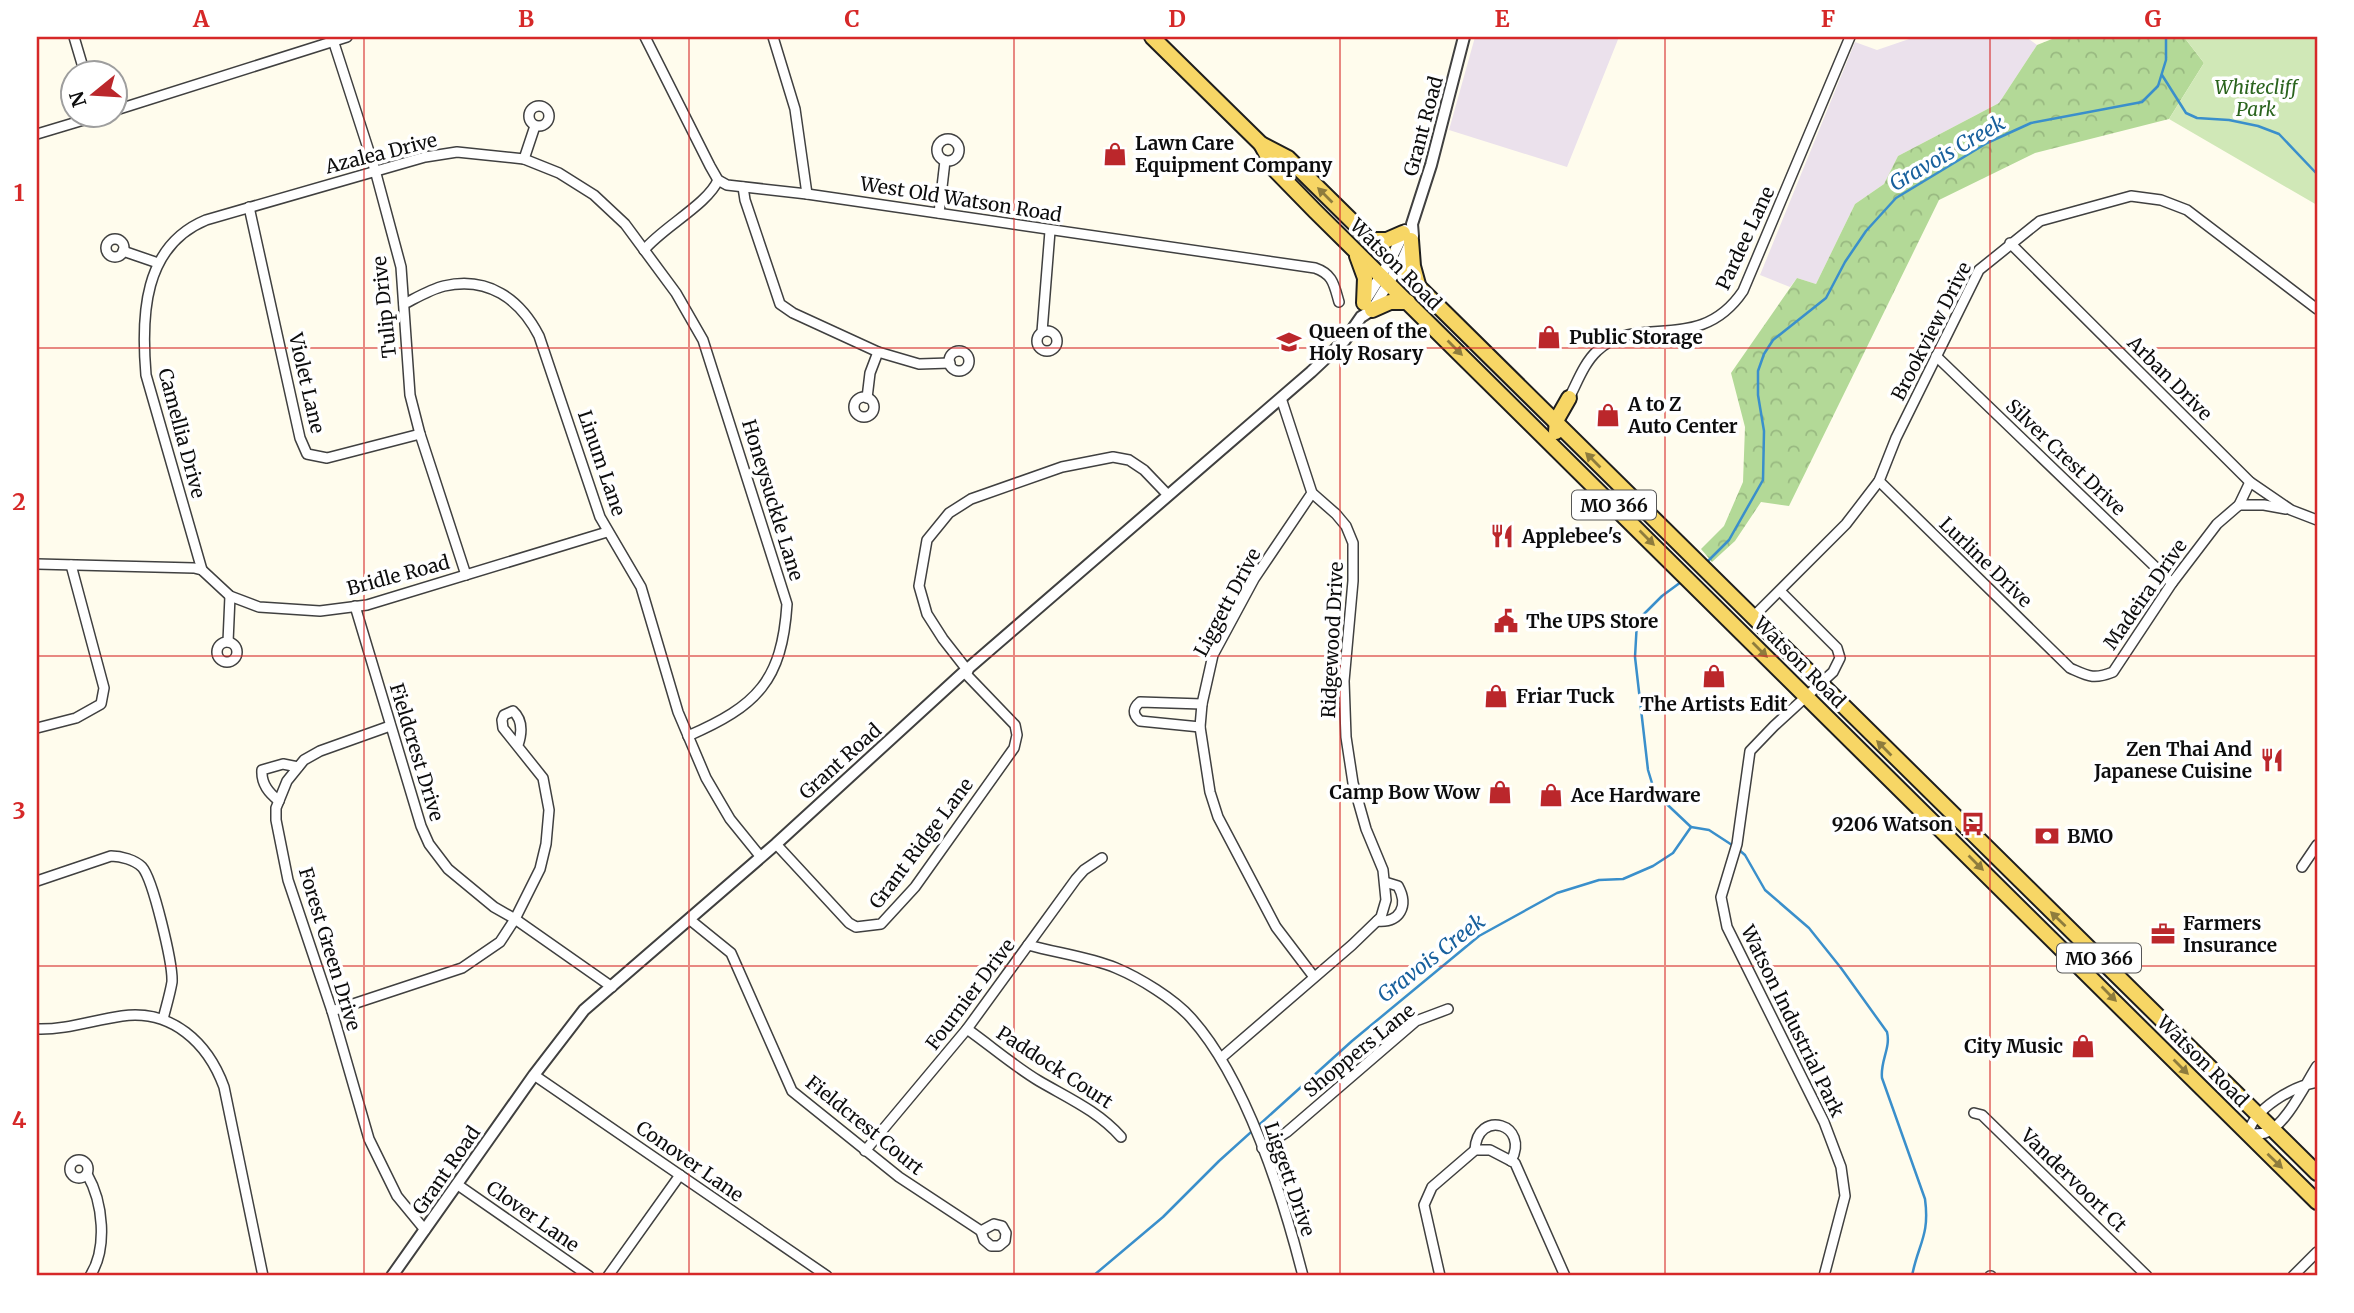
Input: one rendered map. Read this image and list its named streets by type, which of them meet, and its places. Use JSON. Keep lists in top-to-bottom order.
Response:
{
  "streets": {
    "main road": ["Watson Road", "MO 366"],
    "street": [
      "Grant Road",
      "Azalea Drive",
      "West Old Watson Road",
      "Pardee Lane",
      "Tulip Drive",
      "Brookview Drive",
      "Arban Drive",
      "Violet Lane",
      "Camellia Drive",
      "Silver Crest Drive",
      "Linum Lane",
      "Honeysuckle Lane",
      "Lurline Drive",
      "Bridle Road",
      "Madeira Drive",
      "Liggett Drive",
      "Ridgewood Drive",
      "Fieldcrest Drive",
      "Grant Ridge Lane",
      "Forest Green Drive",
      "Fournier Drive",
      "Watson Industrial Park",
      "Shoppers Lane",
      "Paddock Court",
      "Fieldcrest Court",
      "Conover Lane",
      "Vandervoort Ct",
      "Clover Lane"
    ]
  },
  "crossings": [
    ["Grant Road", "Watson Road"],
    ["Grant Road", "Linum Lane"],
    ["Grant Road", "Fieldcrest Drive"],
    ["Grant Road", "Grant Ridge Lane"],
    ["Grant Road", "Forest Green Drive"],
    ["Grant Road", "Fieldcrest Court"],
    ["Grant Road", "Conover Lane"],
    ["Grant Road", "Clover Lane"],
    ["Azalea Drive", "Tulip Drive"],
    ["Azalea Drive", "Violet Lane"],
    ["Azalea Drive", "Camellia Drive"],
    ["Azalea Drive", "Honeysuckle Lane"],
    ["Watson Road", "Brookview Drive"],
    ["Watson Road", "Watson Industrial Park"],
    ["Tulip Drive", "Violet Lane"],
    ["Tulip Drive", "Linum Lane"],
    ["Tulip Drive", "Bridle Road"],
    ["Brookview Drive", "Arban Drive"],
    ["Brookview Drive", "Silver Crest Drive"],
    ["Brookview Drive", "Lurline Drive"],
    ["Arban Drive", "Madeira Drive"],
    ["Camellia Drive", "Bridle Road"],
    ["Silver Crest Drive", "Madeira Drive"],
    ["Linum Lane", "Honeysuckle Lane"],
    ["Linum Lane", "Bridle Road"],
    ["Lurline Drive", "Madeira Drive"],
    ["Bridle Road", "Fieldcrest Drive"],
    ["Liggett Drive", "Ridgewood Drive"],
    ["Liggett Drive", "Fournier Drive"],
    ["Liggett Drive", "Shoppers Lane"],
    ["Fieldcrest Drive", "Forest Green Drive"],
    ["Fournier Drive", "Paddock Court"],
    ["Fournier Drive", "Fieldcrest Court"]
  ],
  "water": ["Gravois Creek"],
  "parks": ["Whitecliff Park"],
  "places": {
    "shop": [
      "Lawn Care Equipment Company",
      "Public Storage",
      "A to Z Auto Center",
      "The Artists Edit",
      "Friar Tuck",
      "Camp Bow Wow",
      "Ace Hardware",
      "City Music"
    ],
    "school or university": ["Queen of the Holy Rosary"],
    "restaurant": ["Applebee's", "Zen Thai And Japanese Cuisine"],
    "public building": ["The UPS Store"],
    "bus stop": ["9206 Watson"],
    "bank": ["BMO"],
    "office": ["Farmers Insurance"]
  },
  "north": "left",
  "grid": {
    "columns": [
      "A",
      "B",
      "C",
      "D",
      "E",
      "F",
      "G"
    ],
    "rows": [
      "1",
      "2",
      "3",
      "4"
    ]
  }
}
